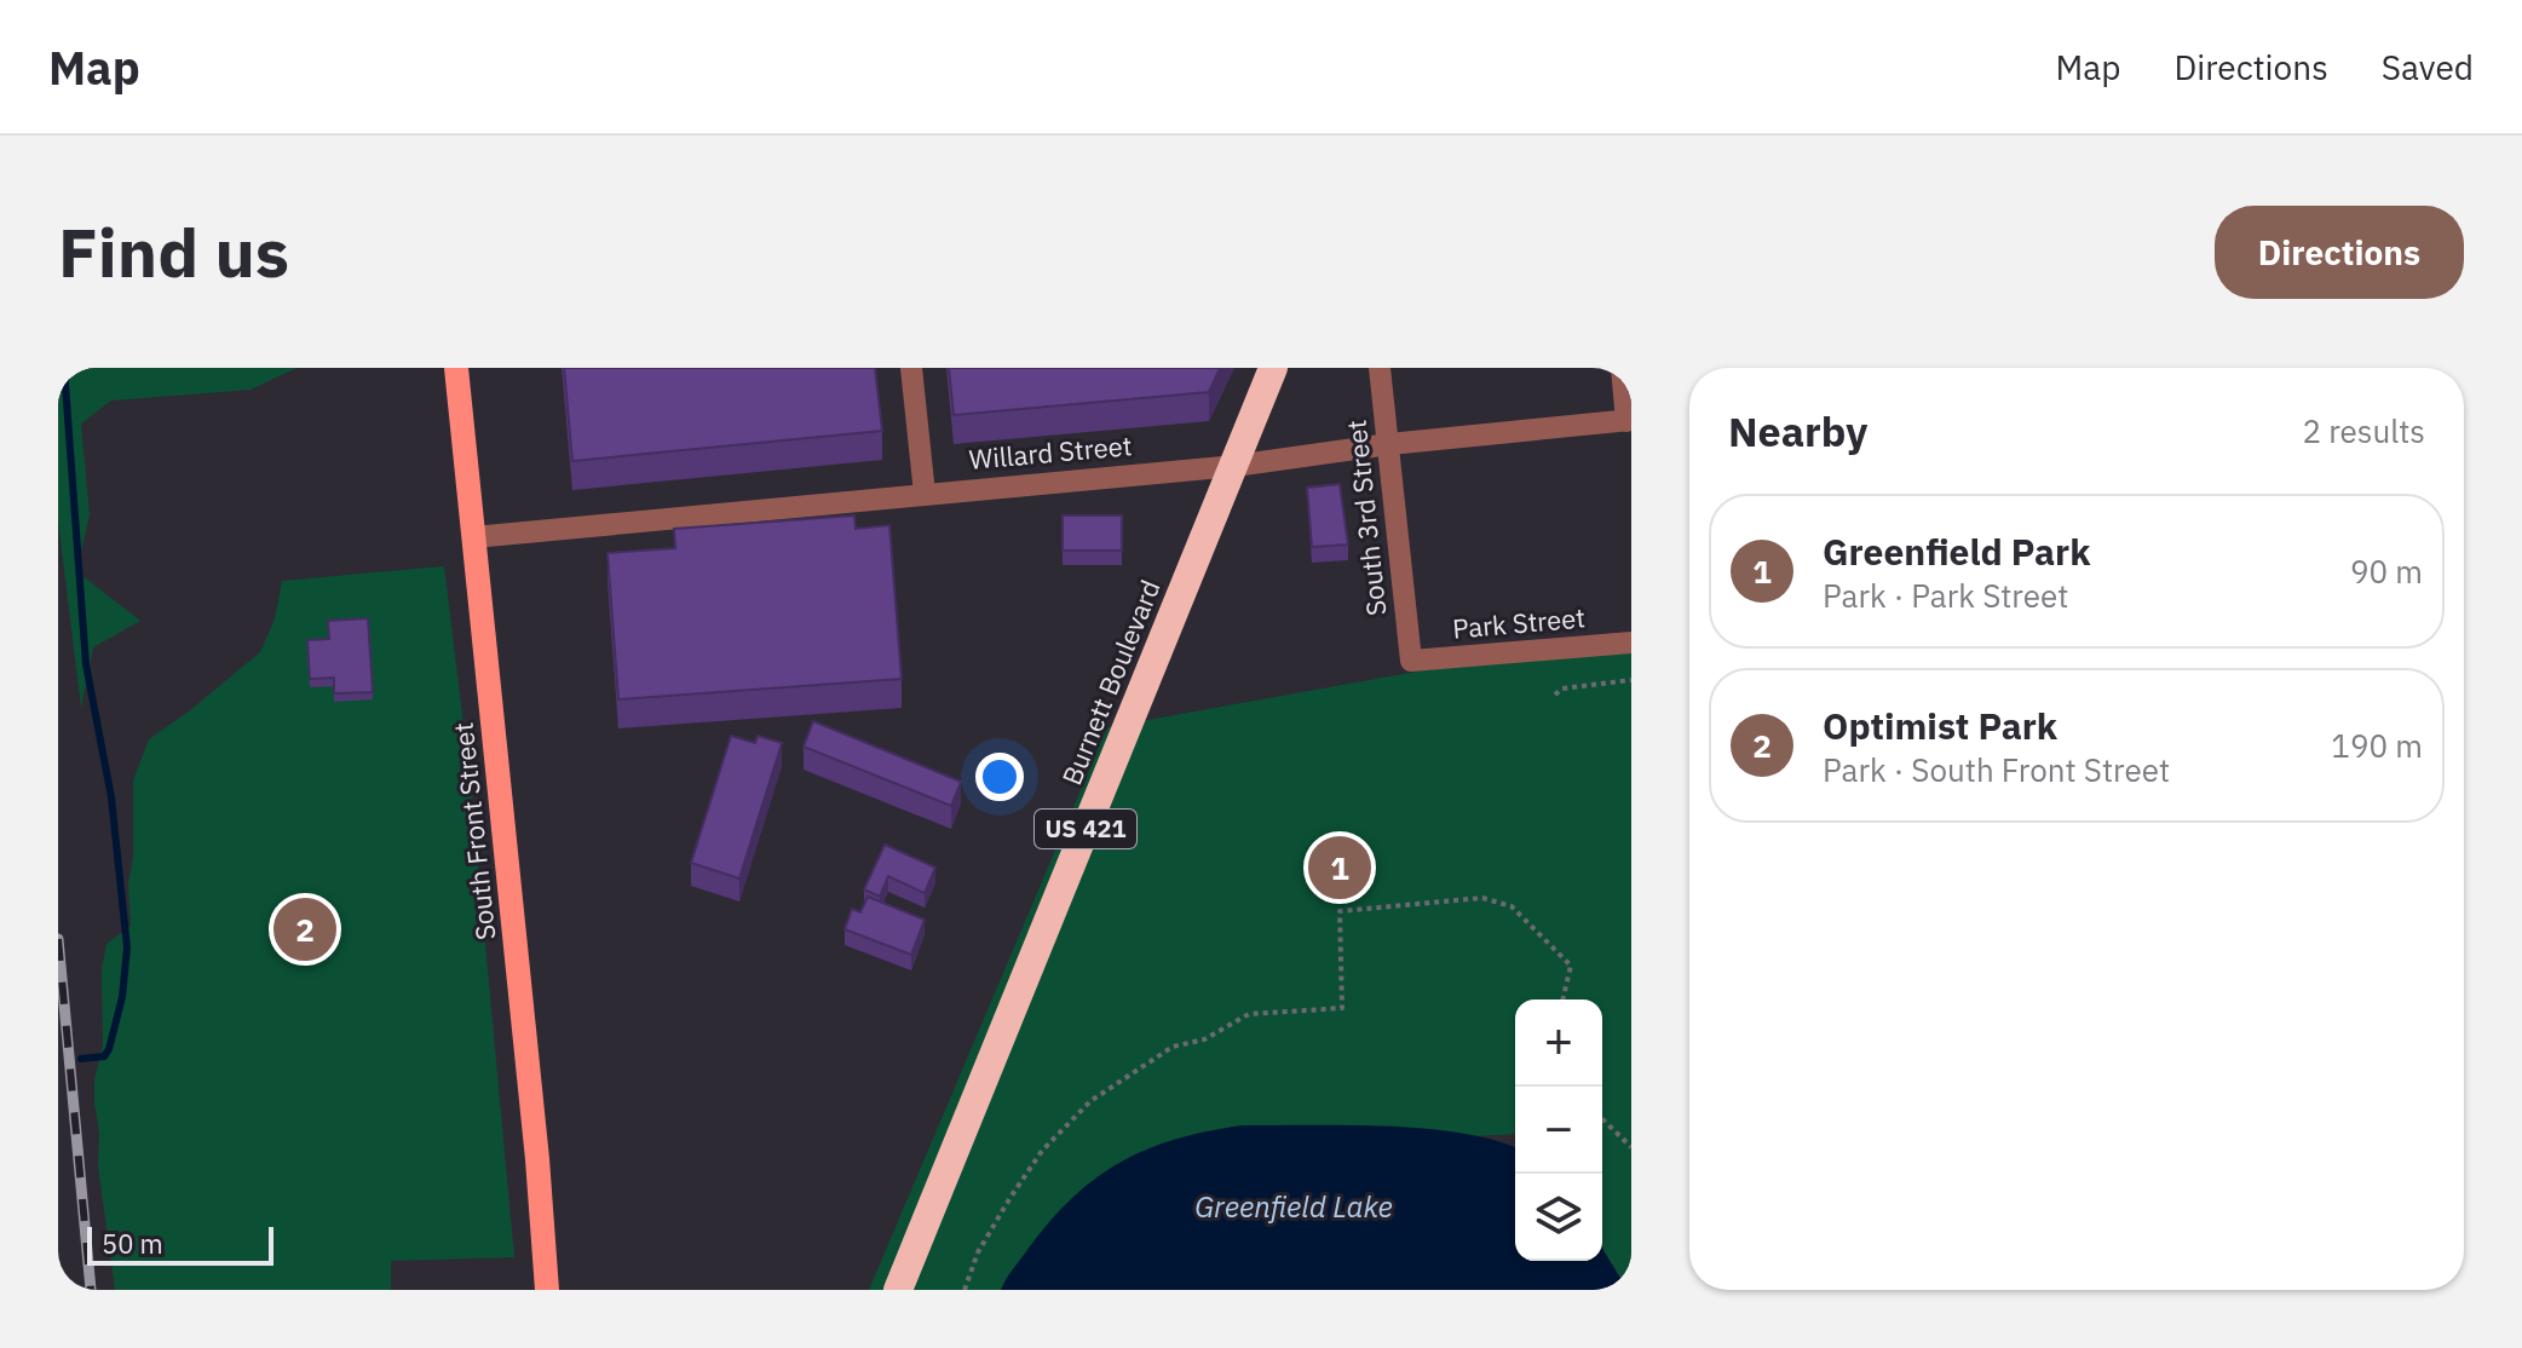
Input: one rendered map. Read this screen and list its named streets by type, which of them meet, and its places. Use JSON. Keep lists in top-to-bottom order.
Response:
{
  "streets": {
    "highway": ["Burnett Boulevard", "US 421"],
    "main road": ["South Front Street"],
    "street": ["Willard Street", "South 3rd Street", "Park Street"]
  },
  "crossings": [
    ["Willard Street", "South 3rd Street"],
    ["Willard Street", "Burnett Boulevard"],
    ["Willard Street", "South Front Street"],
    ["South 3rd Street", "Park Street"]
  ],
  "water": ["Greenfield Lake"],
  "scale_bar": "50 m",
  "page": {
    "header": "Map",
    "nav": ["Map", "Directions", "Saved"],
    "buttons": "Directions",
    "title": "Find us",
    "heading": ["Nearby", "2 results"],
    "list": [
      {
        "mark": "1",
        "name": "Greenfield Park",
        "note": "Park · Park Street",
        "value": "90 m"
      },
      {
        "mark": "2",
        "name": "Optimist Park",
        "note": "Park · South Front Street",
        "value": "190 m"
      }
    ],
    "pins": ["1", "2"],
    "map_buttons": ["+", "−"],
    "scale": "50 m"
  }
}
